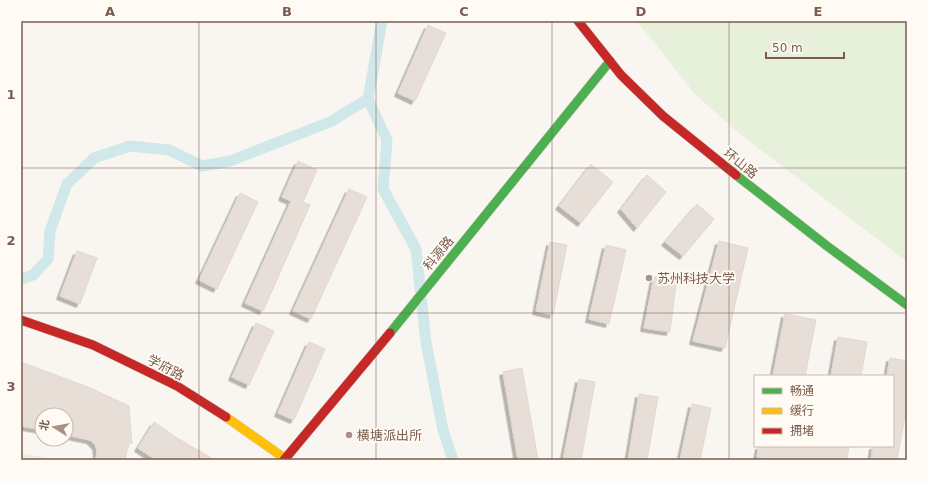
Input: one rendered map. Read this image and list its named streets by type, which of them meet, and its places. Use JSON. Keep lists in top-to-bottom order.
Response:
{
  "streets": {
    "street": ["环山路", "科源路", "学府路"]
  },
  "crossings": [
    ["环山路", "科源路"],
    ["科源路", "学府路"]
  ],
  "places": ["苏州科技大学", "横塘派出所"],
  "legend": ["畅通", "缓行", "拥堵"],
  "scale_bar": "50 m",
  "north": "left",
  "grid": {
    "columns": [
      "A",
      "B",
      "C",
      "D",
      "E"
    ],
    "rows": ["1", "2", "3"]
  }
}
